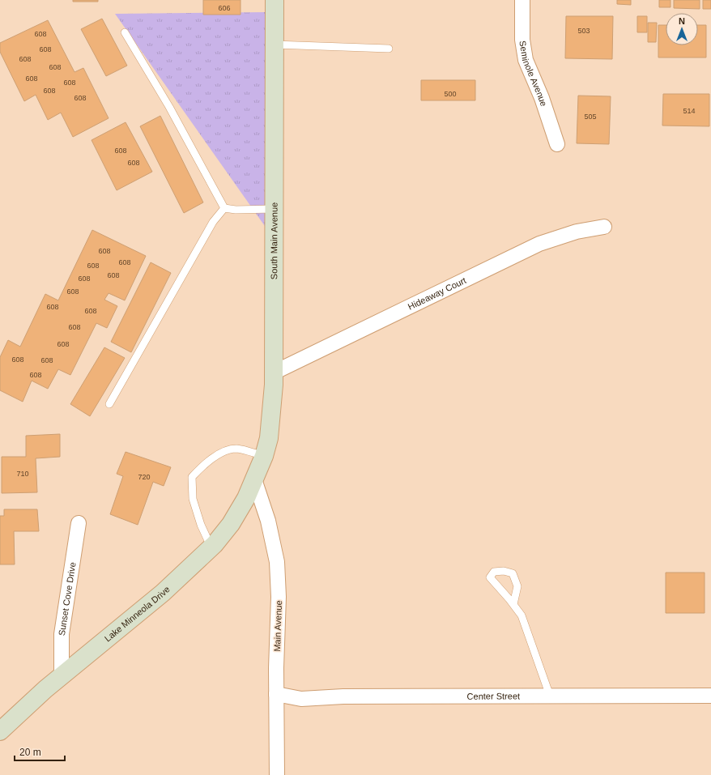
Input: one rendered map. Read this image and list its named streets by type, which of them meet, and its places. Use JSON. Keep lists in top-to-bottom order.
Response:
{
  "streets": {
    "street": [
      "Seminole Avenue",
      "South Main Avenue",
      "Hideaway Court",
      "Sunset Cove Drive",
      "Lake Minneola Drive",
      "Main Avenue",
      "Center Street"
    ]
  },
  "crossings": [
    ["South Main Avenue", "Hideaway Court"],
    ["South Main Avenue", "Lake Minneola Drive"],
    ["South Main Avenue", "Main Avenue"],
    ["Sunset Cove Drive", "Lake Minneola Drive"],
    ["Lake Minneola Drive", "Main Avenue"],
    ["Main Avenue", "Center Street"]
  ],
  "house_numbers": [
    "606",
    "503",
    "608",
    "608",
    "608",
    "608",
    "608",
    "608",
    "608",
    "500",
    "608",
    "514",
    "505",
    "608",
    "608",
    "608",
    "608",
    "608",
    "608",
    "608",
    "608",
    "608",
    "608",
    "608",
    "608",
    "608",
    "608",
    "608",
    "710",
    "720"
  ],
  "scale_bar": "20 m",
  "north": "top"
}
